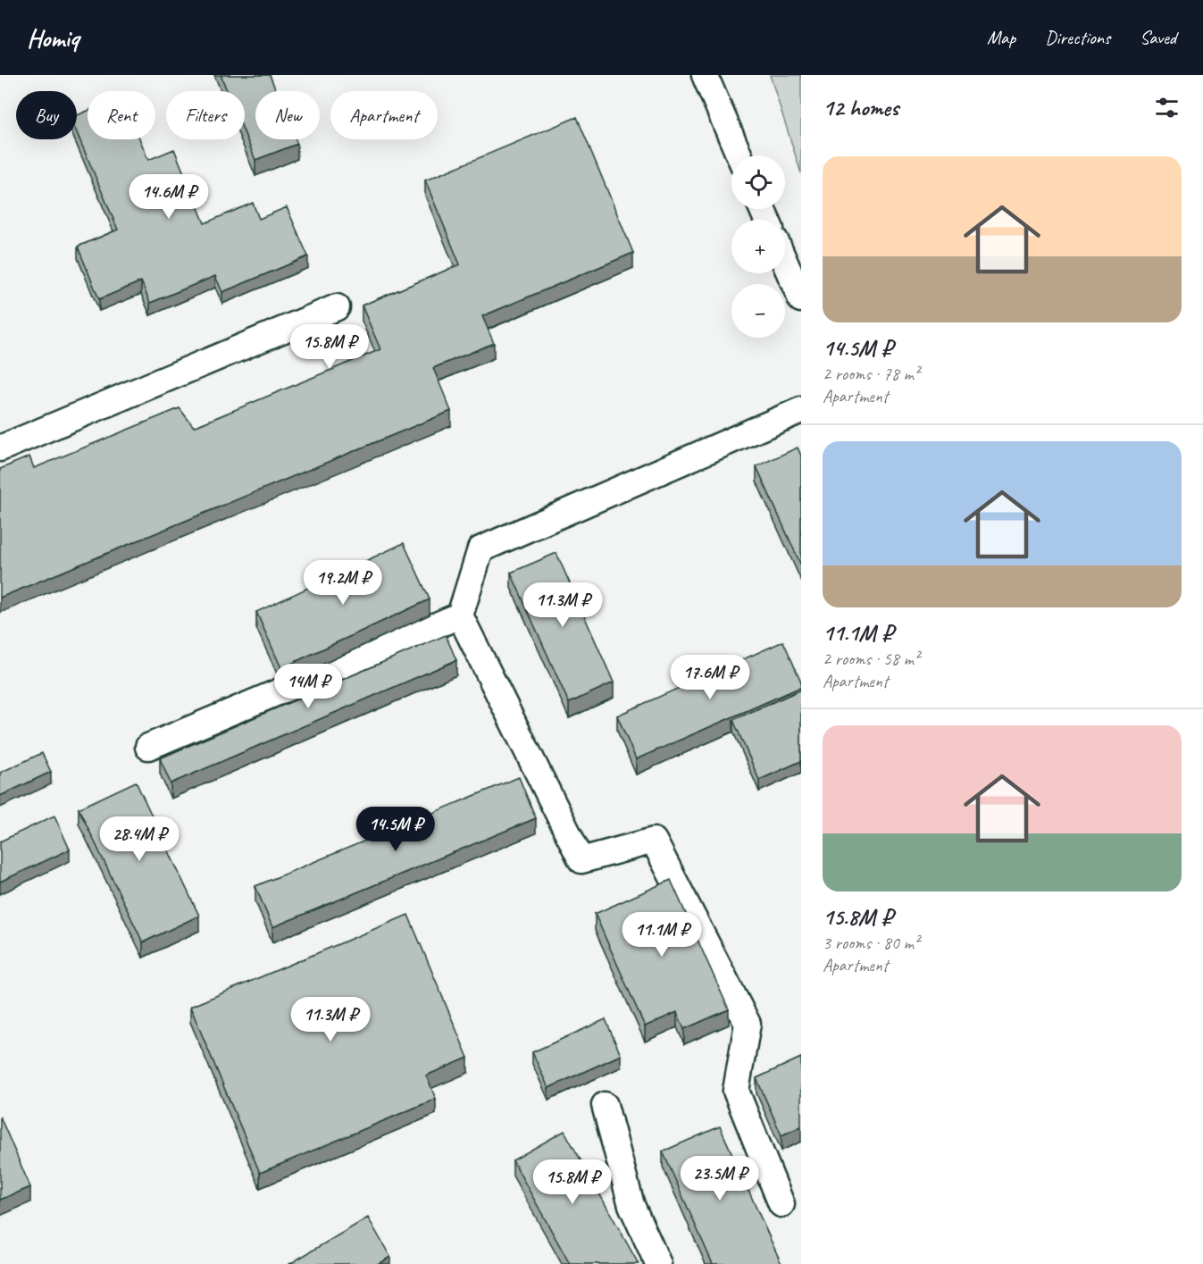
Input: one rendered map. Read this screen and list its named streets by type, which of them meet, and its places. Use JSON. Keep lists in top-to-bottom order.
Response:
{
  "page": {
    "header": "Homiq",
    "nav": ["Map", "Directions", "Saved"],
    "heading": "12 homes",
    "chip": [
      "Buy",
      "Rent",
      "Filters",
      "New",
      "Apartment"
    ],
    "list": [
      {
        "name": "14.5M ₽",
        "note": "2 rooms · 78 m² · Apartment"
      },
      {
        "name": "11.1M ₽",
        "note": "2 rooms · 58 m² · Apartment"
      },
      {
        "name": "15.8M ₽",
        "note": "3 rooms · 80 m² · Apartment"
      }
    ],
    "map_buttons": ["+", "−"],
    "price": [
      "14.6M ₽",
      "15.8M ₽",
      "19.2M ₽",
      "11.3M ₽",
      "17.6M ₽",
      "14M ₽",
      "14.5M ₽",
      "28.4M ₽",
      "11.1M ₽",
      "11.3M ₽",
      "23.5M ₽",
      "15.8M ₽"
    ]
  }
}
